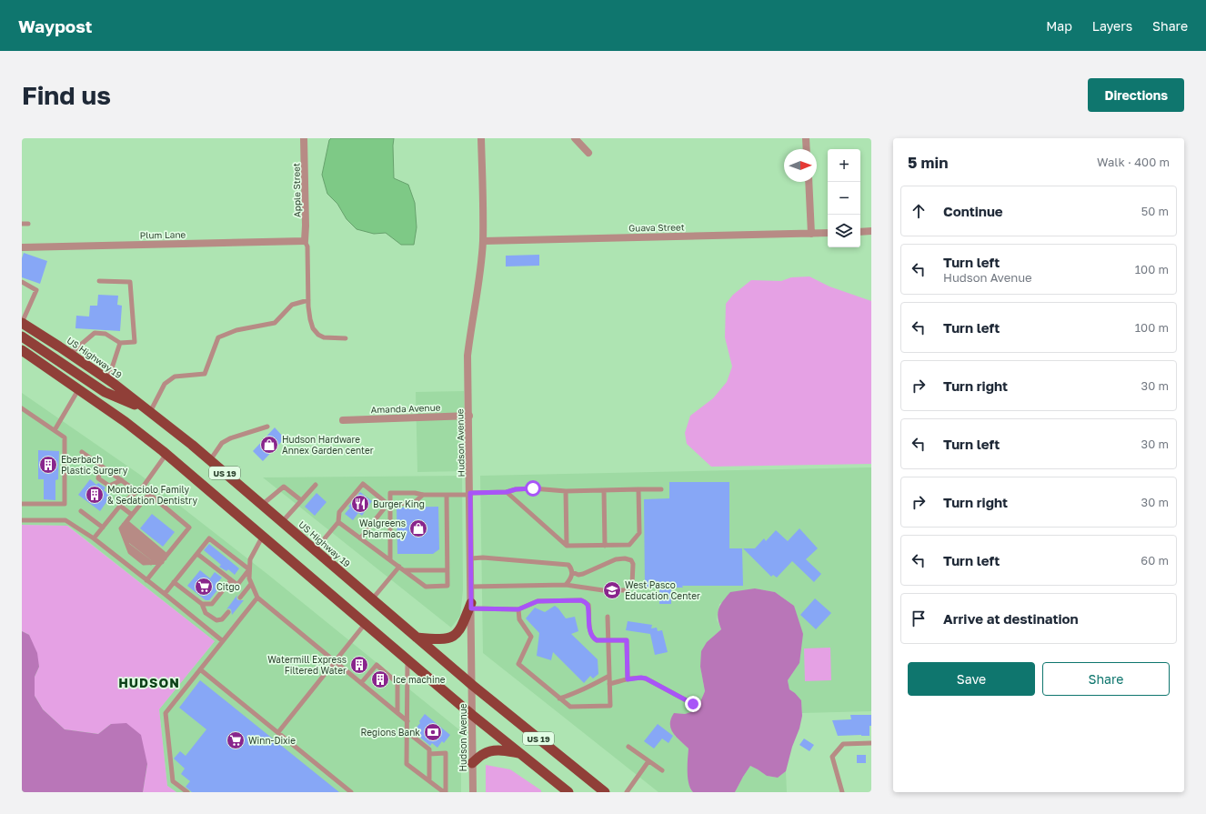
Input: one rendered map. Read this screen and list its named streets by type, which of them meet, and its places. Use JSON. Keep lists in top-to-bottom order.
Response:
{
  "streets": {
    "highway": ["US Highway 19", "US 19"],
    "street": [
      "Apple Street",
      "Guava Street",
      "Plum Lane",
      "Amanda Avenue",
      "Hudson Avenue"
    ]
  },
  "crossings": [
    ["Apple Street", "Plum Lane"],
    ["Guava Street", "Hudson Avenue"],
    ["US Highway 19", "Hudson Avenue"],
    ["Amanda Avenue", "Hudson Avenue"],
    ["Hudson Avenue", "US 19"]
  ],
  "districts": ["HUDSON"],
  "places": {
    "shop": ["Hudson Hardware Annex Garden center", "Walgreens Pharmacy"],
    "building": [
      "Eberbach Plastic Surgery",
      "Monticciolo Family & Sedation Dentistry",
      "Watermill Express Filtered Water",
      "Ice machine"
    ],
    "restaurant": ["Burger King"],
    "supermarket": ["Citgo", "Winn-Dixie"],
    "school or university": ["West Pasco Education Center"],
    "bank": ["Regions Bank"]
  },
  "north": "right",
  "page": {
    "header": "Waypost",
    "nav": ["Map", "Layers", "Share"],
    "buttons": [
      "Directions",
      ["Save", "Share"]
    ],
    "title": "Find us",
    "heading": ["5 min", "Walk · 400 m"],
    "map_buttons": ["+", "−"],
    "list": [
      ["Continue", "50 m"],
      ["Turn left", "Hudson Avenue", "100 m"],
      ["Turn left", "100 m"],
      ["Turn right", "30 m"],
      ["Turn left", "30 m"],
      ["Turn right", "30 m"],
      ["Turn left", "60 m"],
      "Arrive at destination"
    ]
  }
}
